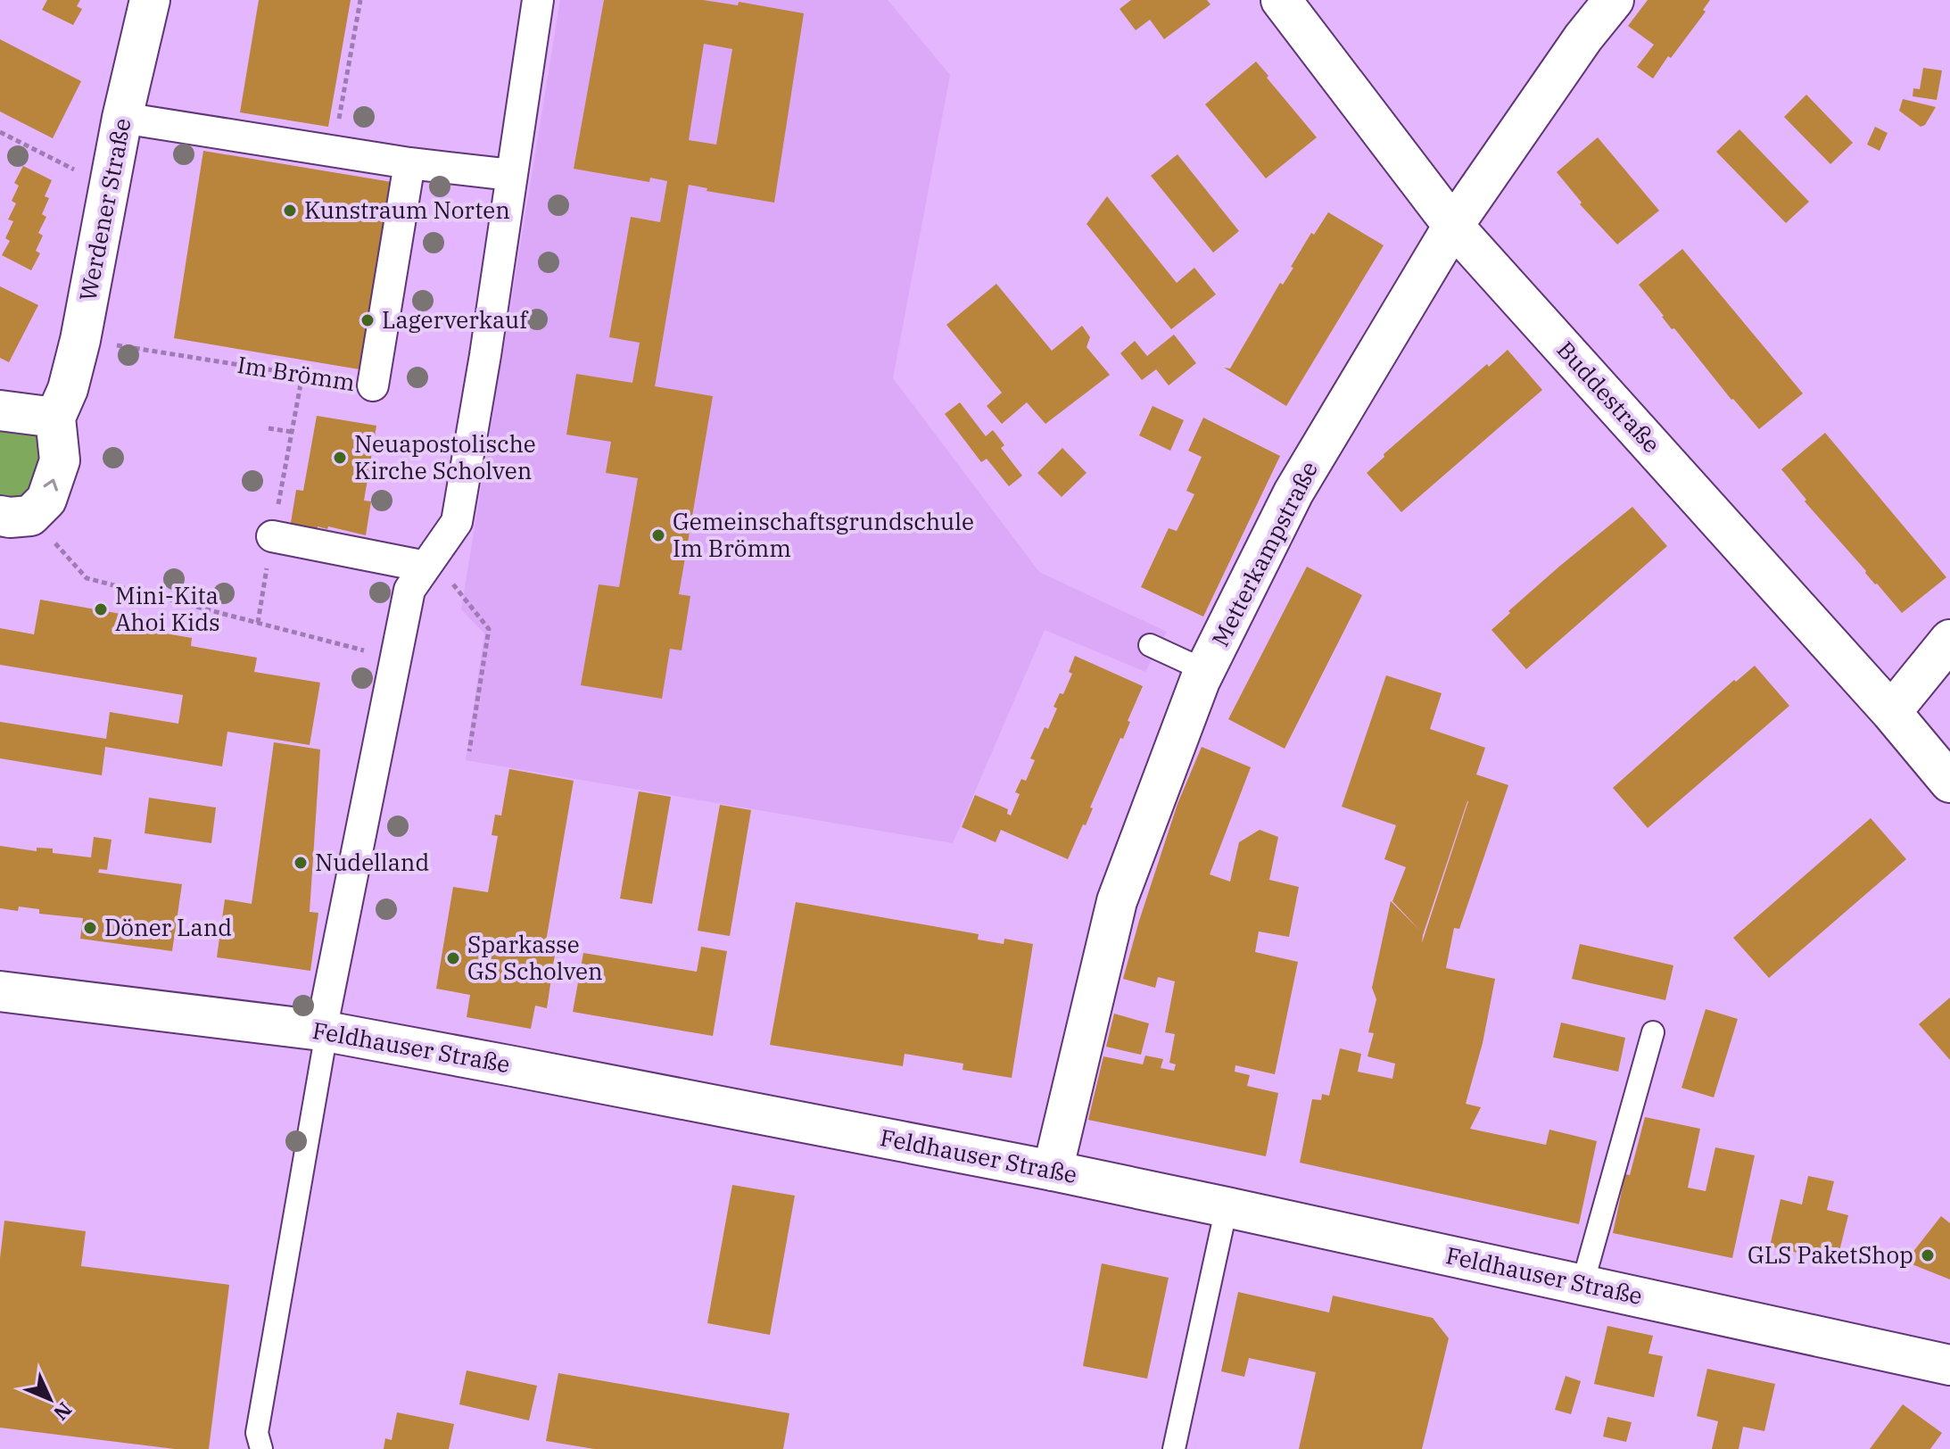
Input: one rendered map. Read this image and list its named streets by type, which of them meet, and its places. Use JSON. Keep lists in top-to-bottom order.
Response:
{
  "streets": {
    "street": [
      "Werdener Straße",
      "Im Brömm",
      "Buddestraße",
      "Metterkampstraße",
      "Feldhauser Straße"
    ]
  },
  "crossings": [
    ["Werdener Straße", "Im Brömm"],
    ["Buddestraße", "Metterkampstraße"],
    ["Metterkampstraße", "Feldhauser Straße"]
  ],
  "places": [
    "Kunstraum Norten",
    "Lagerverkauf",
    "Neuapostolische Kirche Scholven",
    "Gemeinschaftsgrundschule Im Brömm",
    "Mini-Kita Ahoi Kids",
    "Nudelland",
    "Döner Land",
    "Sparkasse GS Scholven",
    "GLS PaketShop"
  ],
  "north": "bottom right"
}
